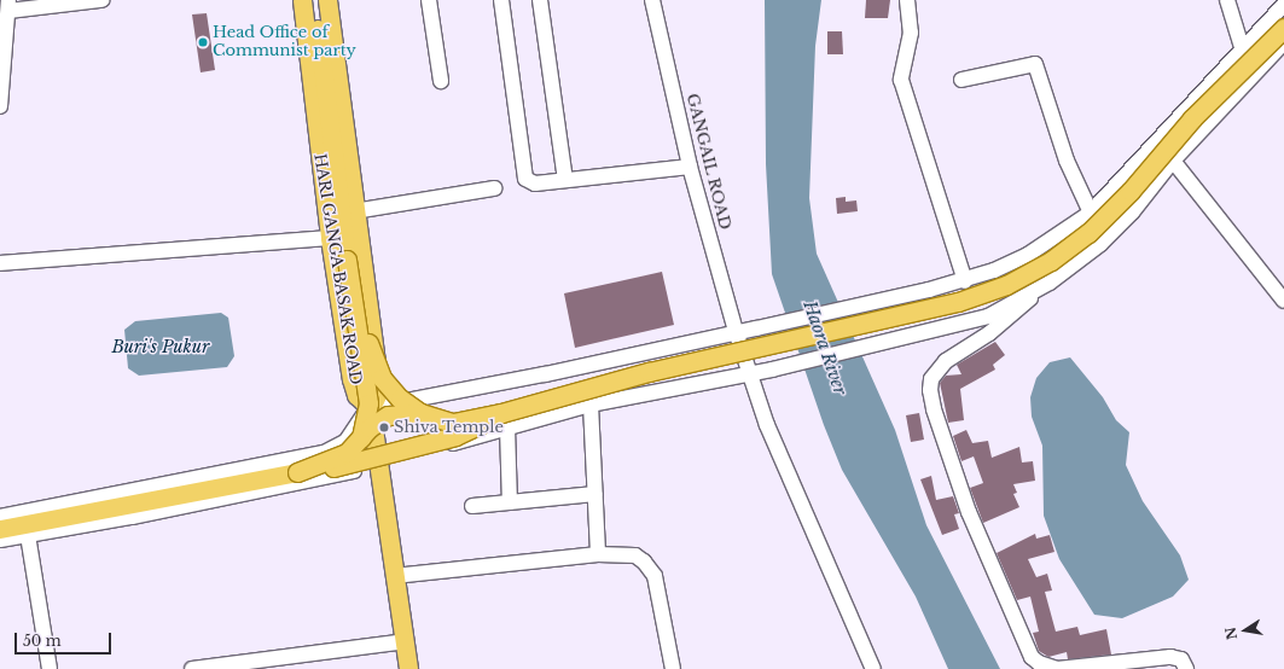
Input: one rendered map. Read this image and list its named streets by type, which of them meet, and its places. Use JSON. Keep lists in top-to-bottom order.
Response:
{
  "streets": {
    "main road": ["HARI GANGA BASAK ROAD"],
    "street": ["GANGAIL ROAD"]
  },
  "water": ["Buri's Pukur", "Haora River"],
  "places": ["Head Office of Communist party", "Shiva Temple"],
  "scale_bar": "50 m",
  "north": "left"
}
